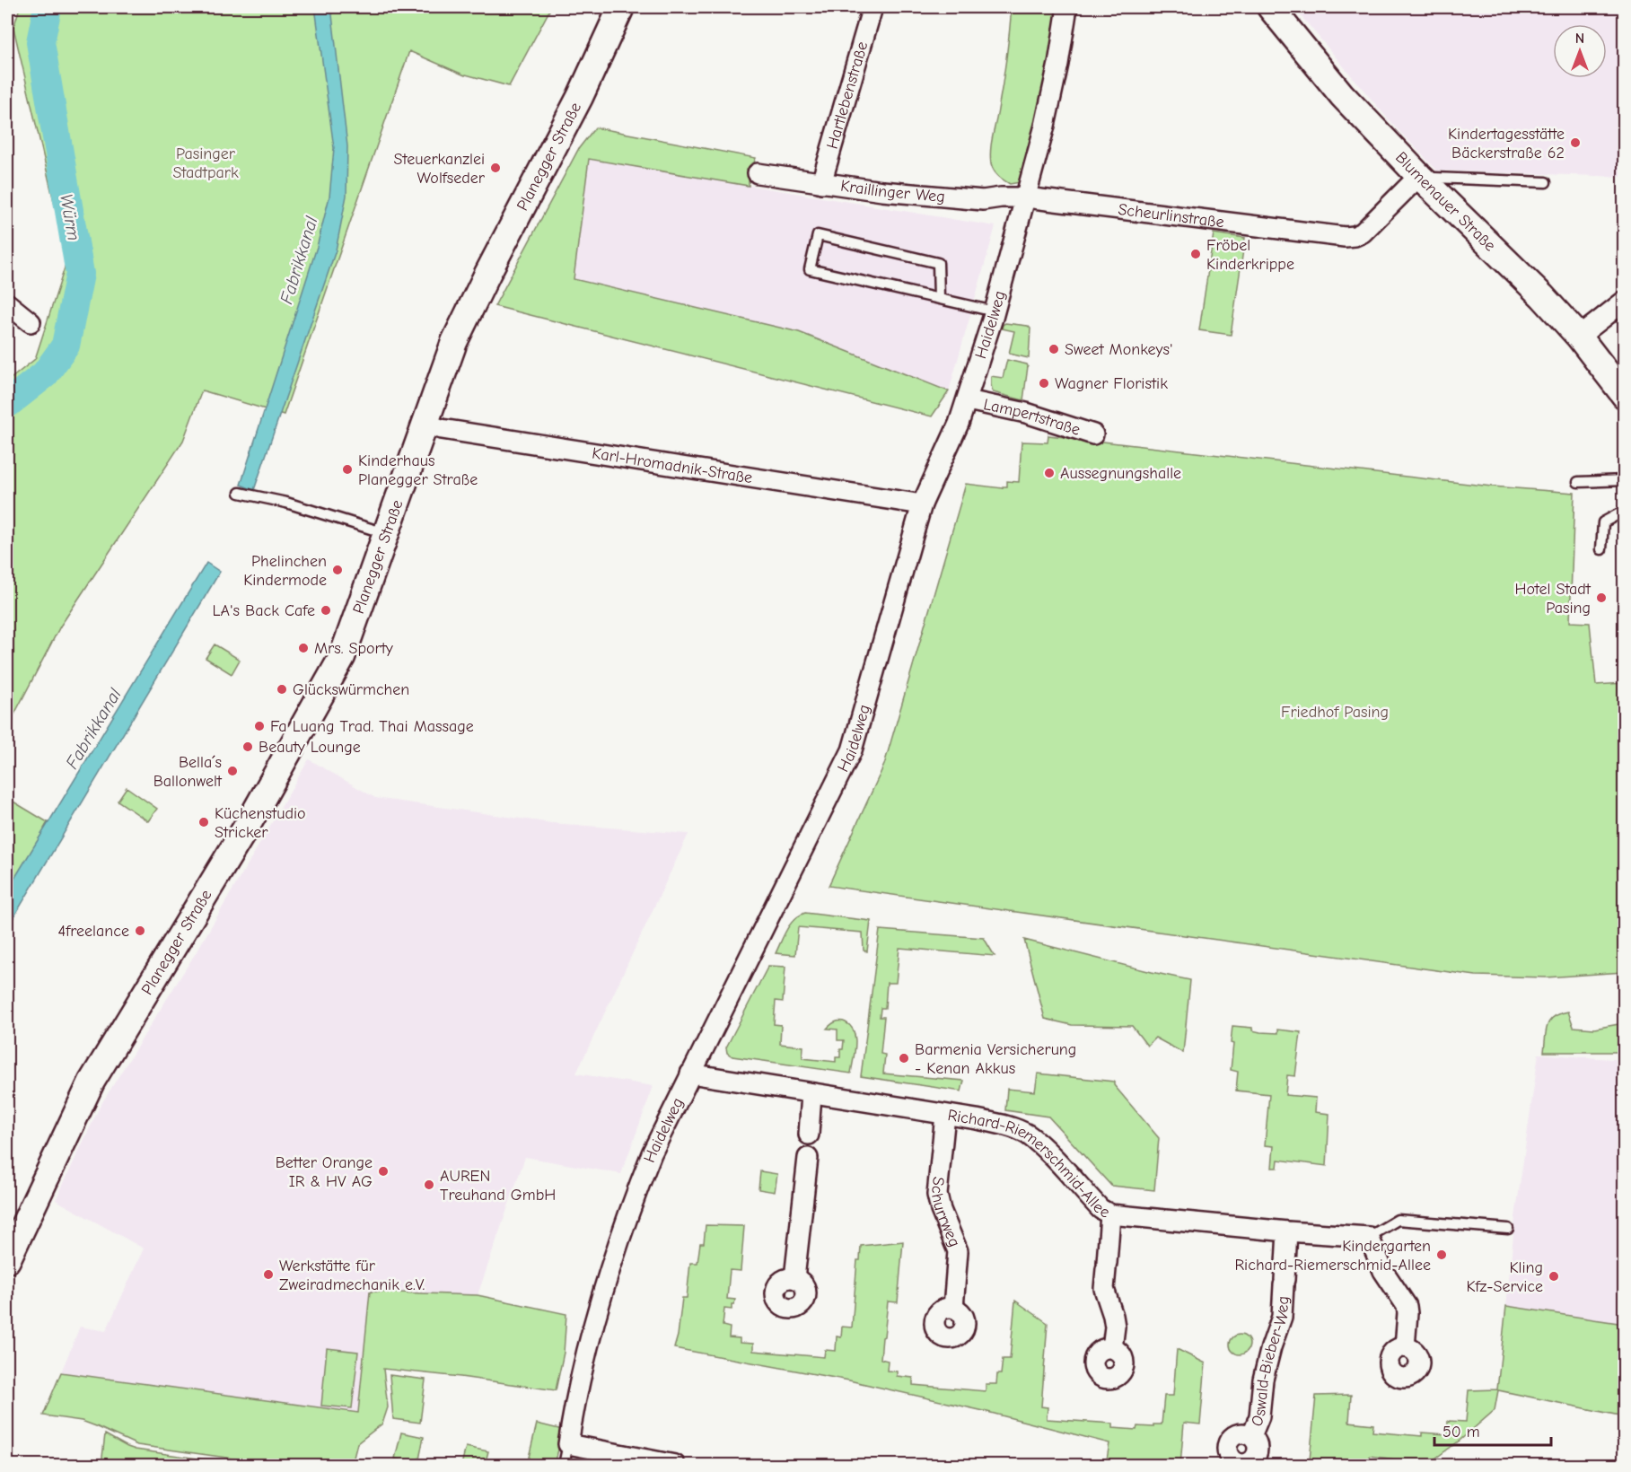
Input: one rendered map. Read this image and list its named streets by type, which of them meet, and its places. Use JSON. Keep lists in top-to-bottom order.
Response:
{
  "streets": {
    "main road": ["Planegger Straße", "Blumenauer Straße"],
    "street": [
      "Hartlebenstraße",
      "Kraillinger Weg",
      "Scheurlinstraße",
      "Haidelweg",
      "Lampertstraße",
      "Karl-Hromadnik-Straße",
      "Richard-Riemerschmid-Allee",
      "Schurrweg",
      "Oswald-Bieber-Weg"
    ]
  },
  "crossings": [
    ["Hartlebenstraße", "Kraillinger Weg"],
    ["Planegger Straße", "Karl-Hromadnik-Straße"],
    ["Kraillinger Weg", "Scheurlinstraße"],
    ["Kraillinger Weg", "Haidelweg"],
    ["Blumenauer Straße", "Scheurlinstraße"],
    ["Scheurlinstraße", "Haidelweg"],
    ["Haidelweg", "Lampertstraße"],
    ["Haidelweg", "Karl-Hromadnik-Straße"],
    ["Haidelweg", "Richard-Riemerschmid-Allee"],
    ["Richard-Riemerschmid-Allee", "Schurrweg"],
    ["Richard-Riemerschmid-Allee", "Oswald-Bieber-Weg"]
  ],
  "water": ["Würm", "Fabrikkanal"],
  "parks": ["Pasinger Stadtpark", "Friedhof Pasing"],
  "places": [
    "Kindertagesstätte Bäckerstraße 62",
    "Steuerkanzlei Wolfseder",
    "Fröbel Kinderkrippe",
    "Sweet Monkeys'",
    "Wagner Floristik",
    "Kinderhaus Planegger Straße",
    "Aussegnungshalle",
    "Phelinchen Kindermode",
    "Hotel Stadt Pasing",
    "LA's Back Cafe",
    "Mrs. Sporty",
    "Glückswürmchen",
    "Fa Luang Trad. Thai Massage",
    "Beauty Lounge",
    "Bella´s Ballonwelt",
    "Küchenstudio Stricker",
    "4freelance",
    "Barmenia Versicherung - Kenan Akkus",
    "Better Orange IR & HV AG",
    "AUREN Treuhand GmbH",
    "Kindergarten Richard-Riemerschmid-Allee",
    "Werkstätte für Zweiradmechanik e.V.",
    "Kling Kfz-Service"
  ],
  "scale_bar": "50 m",
  "north": "top"
}
